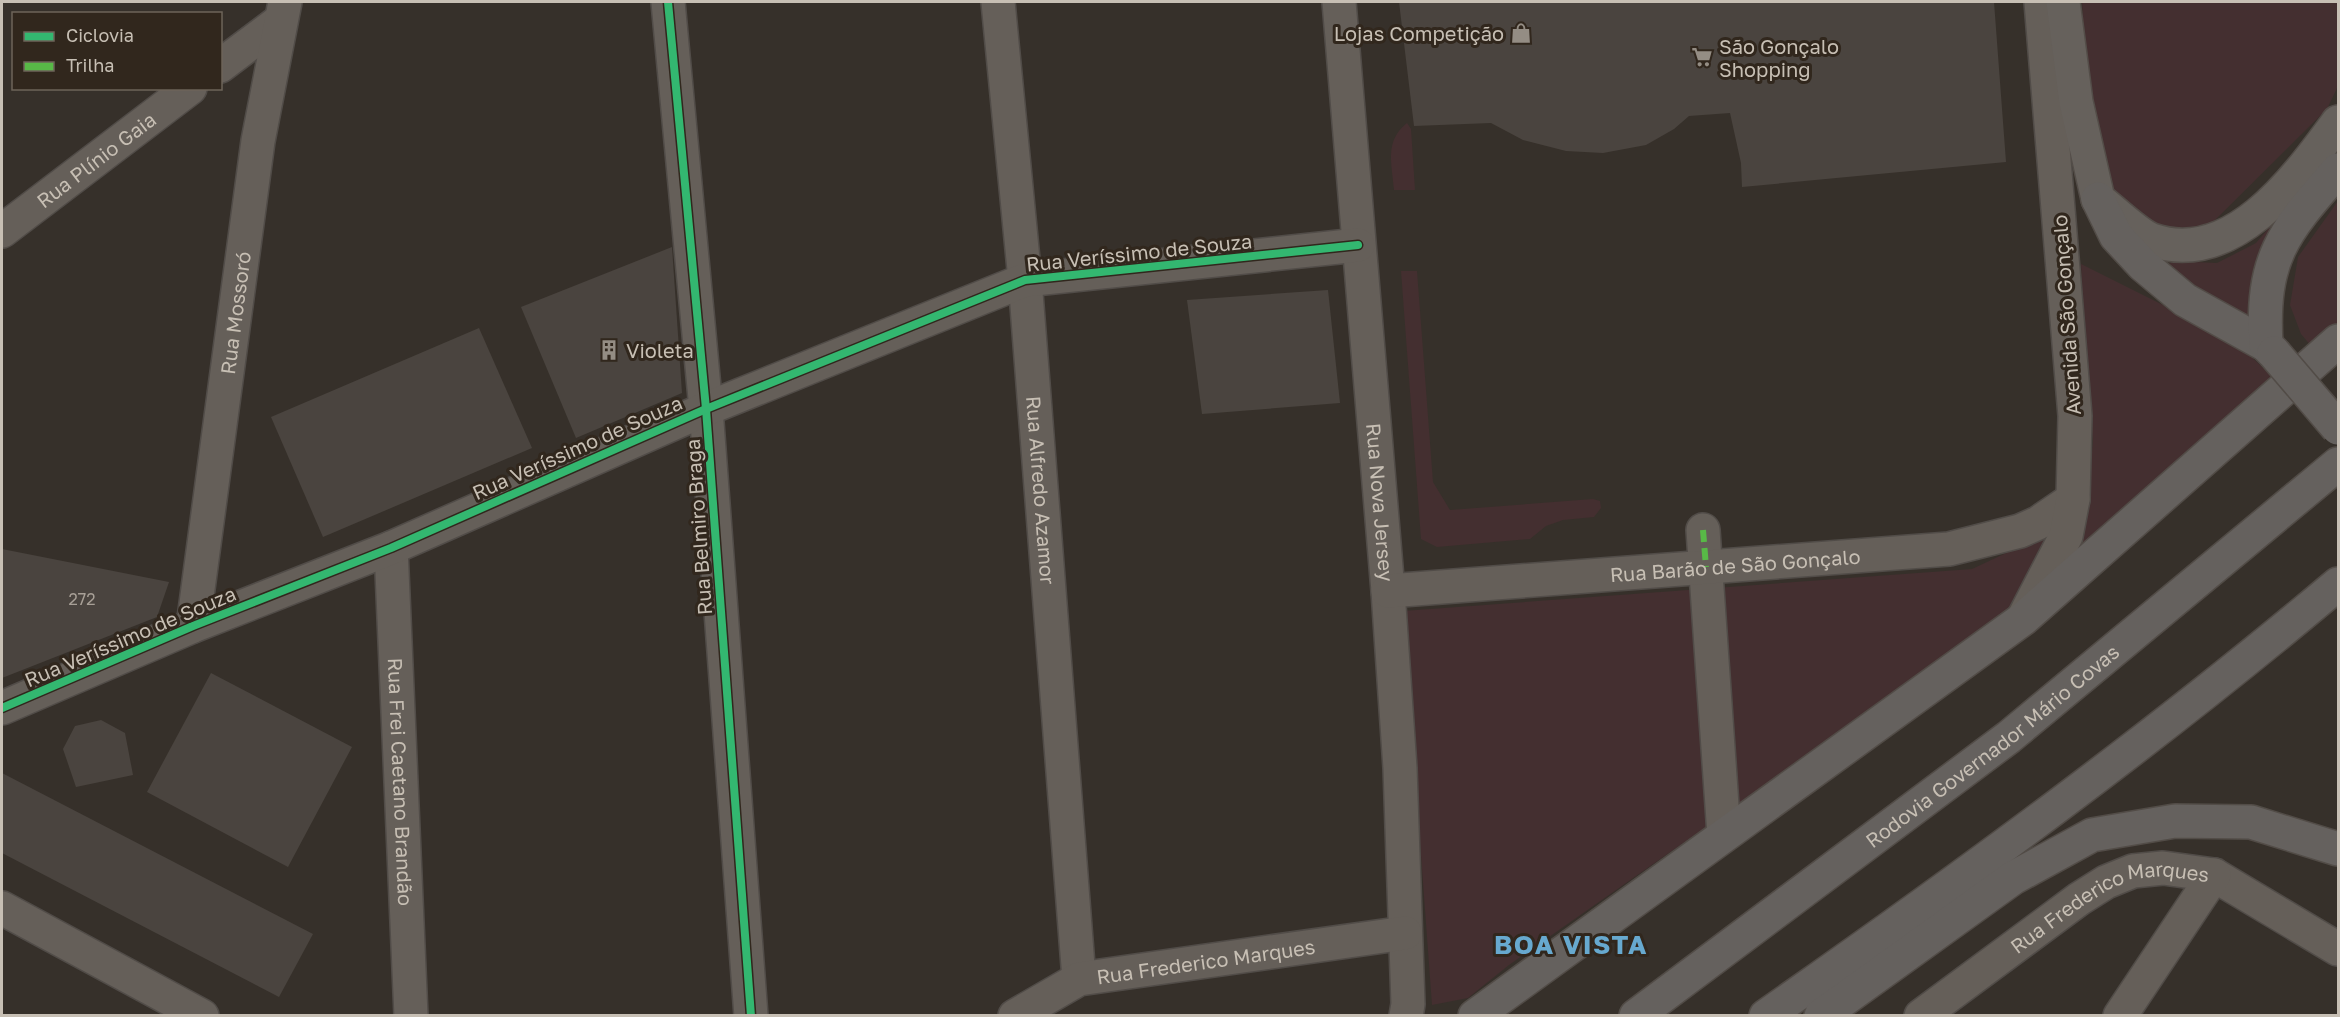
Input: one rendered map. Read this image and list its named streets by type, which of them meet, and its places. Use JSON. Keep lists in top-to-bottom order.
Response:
{
  "streets": {
    "highway": ["Rodovia Governador Mário Covas"],
    "street": [
      "Rua Plínio Gaia",
      "Rua Veríssimo de Souza",
      "Rua Mossoró",
      "Avenida São Gonçalo",
      "Rua Alfredo Azamor",
      "Rua Nova Jersey",
      "Rua Belmiro Braga",
      "Rua Barão de São Gonçalo",
      "Rua Frei Caetano Brandão",
      "Rua Frederico Marques"
    ]
  },
  "crossings": [
    ["Rua Veríssimo de Souza", "Rua Mossoró"],
    ["Rua Veríssimo de Souza", "Rua Alfredo Azamor"],
    ["Rua Veríssimo de Souza", "Rua Nova Jersey"],
    ["Rua Veríssimo de Souza", "Rua Belmiro Braga"],
    ["Rua Veríssimo de Souza", "Rua Frei Caetano Brandão"],
    ["Avenida São Gonçalo", "Rua Barão de São Gonçalo"],
    ["Rua Alfredo Azamor", "Rua Frederico Marques"],
    ["Rua Nova Jersey", "Rua Barão de São Gonçalo"],
    ["Rua Nova Jersey", "Rua Frederico Marques"]
  ],
  "districts": ["BOA VISTA"],
  "places": {
    "shop": ["Lojas Competição"],
    "supermarket": ["São Gonçalo Shopping"],
    "building": ["Violeta"]
  },
  "house_numbers": ["272"],
  "legend": ["Ciclovia", "Trilha"]
}
